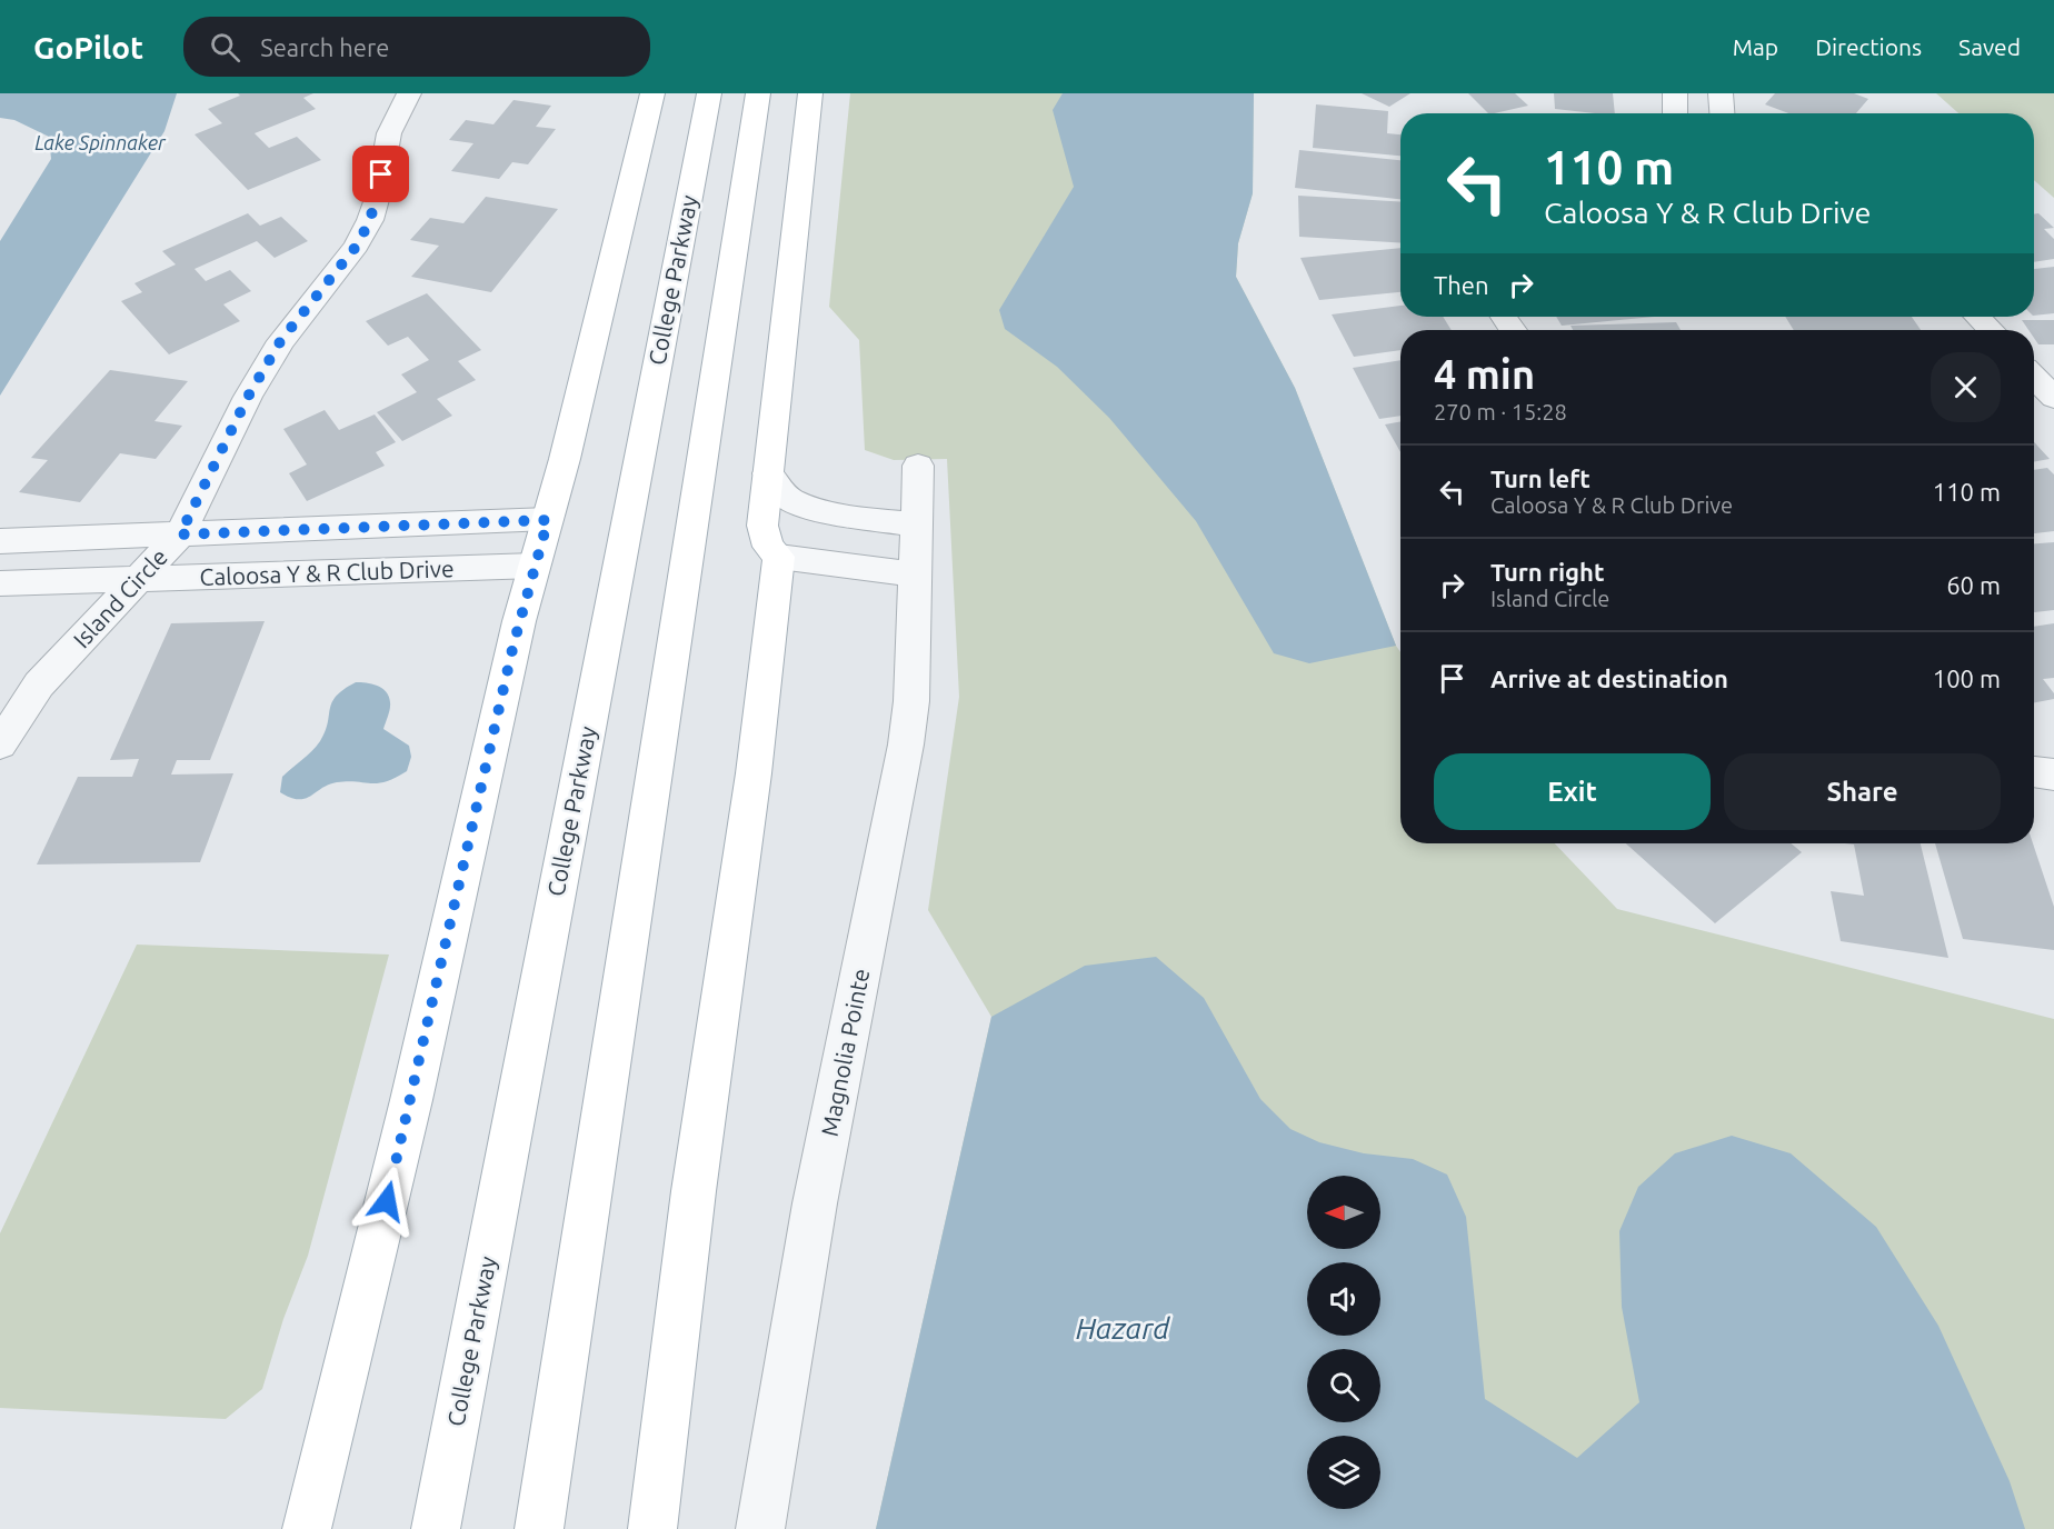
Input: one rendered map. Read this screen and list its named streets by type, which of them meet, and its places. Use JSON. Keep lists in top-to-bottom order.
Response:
{
  "streets": {
    "main road": ["College Parkway"],
    "street": ["Caloosa Y & R Club Drive", "Island Circle", "Magnolia Pointe"]
  },
  "crossings": [
    ["Caloosa Y & R Club Drive", "Island Circle"]
  ],
  "water": ["Lake Spinnaker", "Hazard"],
  "north": "left",
  "page": {
    "header": "GoPilot",
    "search": "Search here",
    "nav": ["Map", "Directions", "Saved"],
    "turn": ["110 m", "Caloosa Y & R Club Drive"],
    "then": "Then",
    "heading": ["4 min", "270 m · 15:28"],
    "list": [
      {
        "name": "Turn left",
        "note": "Caloosa Y & R Club Drive",
        "value": "110 m"
      },
      {
        "name": "Turn right",
        "note": "Island Circle",
        "value": "60 m"
      },
      {
        "name": "Arrive at destination",
        "value": "100 m"
      }
    ],
    "buttons": ["Exit", "Share"]
  }
}
